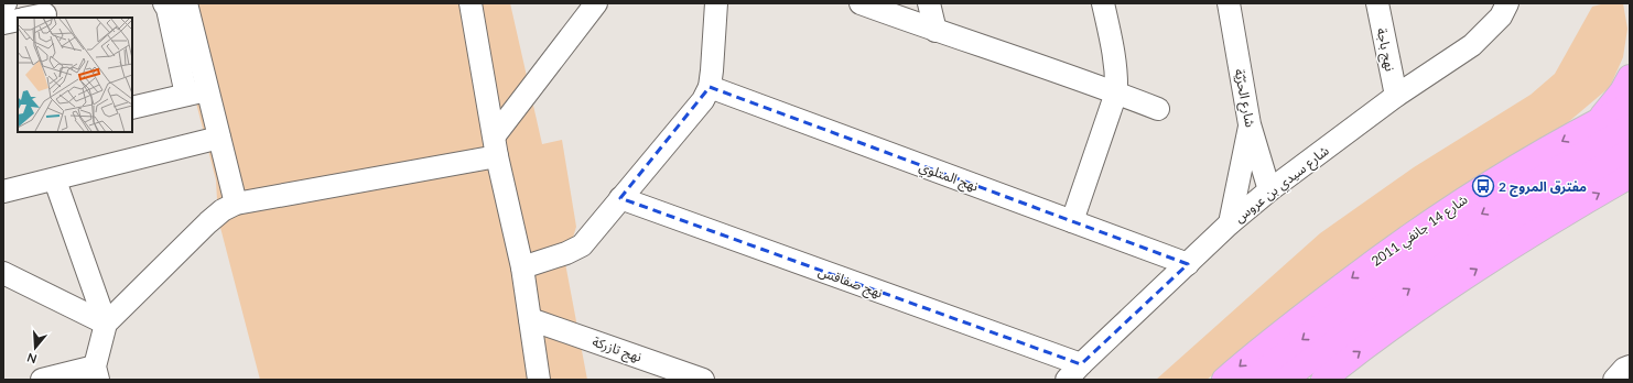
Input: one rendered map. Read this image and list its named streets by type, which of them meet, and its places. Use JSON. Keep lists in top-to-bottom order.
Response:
{
  "streets": {
    "highway": ["شارع 14 جانفي 2011"],
    "street": [
      "نهج باجة",
      "شارع الحرّيّة",
      "نهج المتلوي",
      "شارع سيدي بن عروس",
      "نهج صفاقس",
      "نهج تازركة"
    ]
  },
  "crossings": [
    ["نهج باجة", "شارع سيدي بن عروس"],
    ["شارع الحرّيّة", "شارع سيدي بن عروس"],
    ["نهج المتلوي", "شارع سيدي بن عروس"],
    ["شارع سيدي بن عروس", "نهج صفاقس"]
  ],
  "places": {
    "bus stop": ["مفترق المروج 2"]
  },
  "north": "bottom"
}
